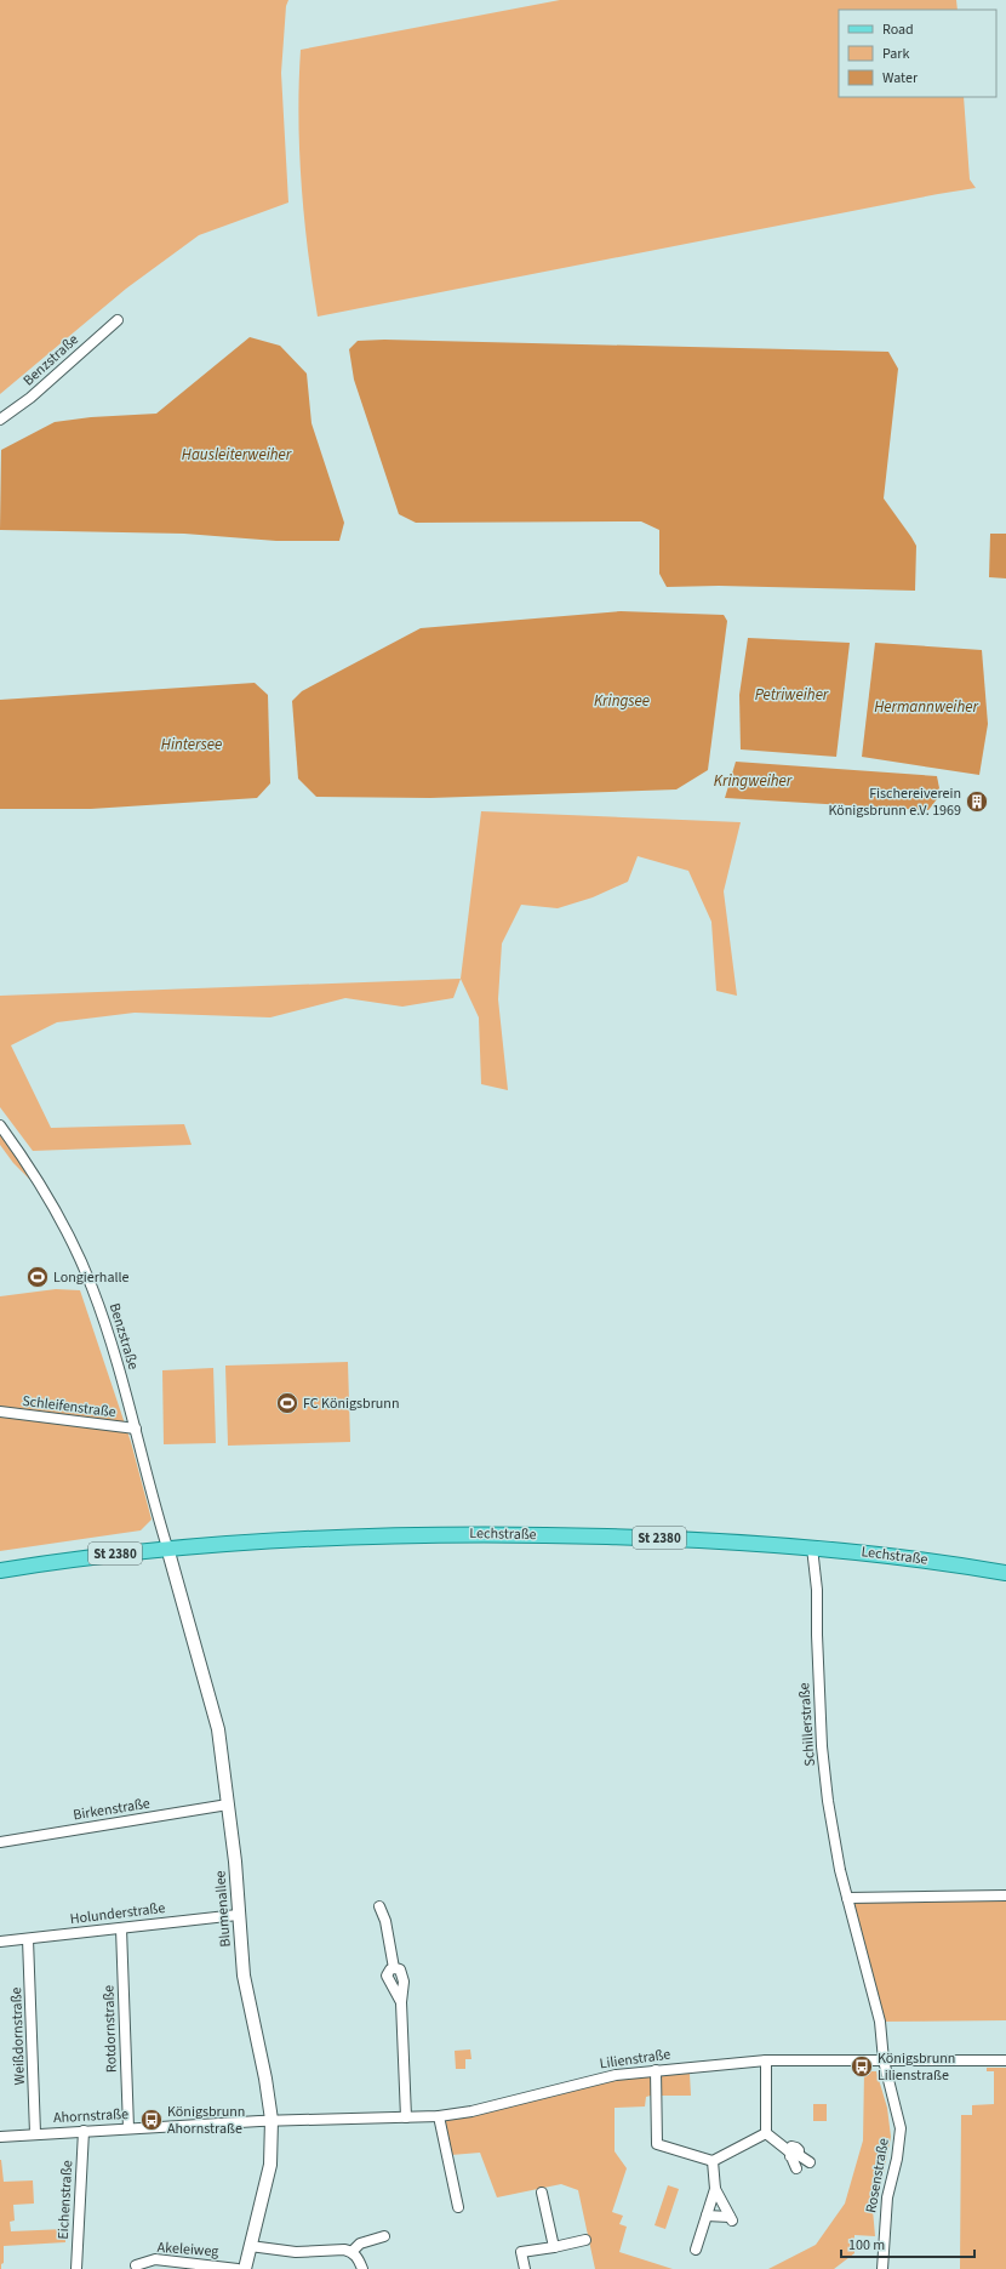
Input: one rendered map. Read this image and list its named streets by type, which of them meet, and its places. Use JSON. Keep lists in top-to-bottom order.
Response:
{
  "streets": {
    "main road": ["Lechstraße", "St 2380"],
    "street": [
      "Benzstraße",
      "Schleifenstraße",
      "Schillerstraße",
      "Birkenstraße",
      "Blumenallee",
      "Holunderstraße",
      "Rotdornstraße",
      "Weißdornstraße",
      "Lilienstraße",
      "Ahornstraße",
      "Rosenstraße",
      "Eichenstraße",
      "Akeleiweg"
    ]
  },
  "crossings": [
    ["Benzstraße", "Schleifenstraße"],
    ["Benzstraße", "Lechstraße"],
    ["Benzstraße", "Blumenallee"],
    ["Lechstraße", "Schillerstraße"],
    ["Lechstraße", "Blumenallee"],
    ["Schillerstraße", "Lilienstraße"],
    ["Schillerstraße", "Rosenstraße"],
    ["Birkenstraße", "Blumenallee"],
    ["Blumenallee", "Holunderstraße"],
    ["Blumenallee", "Lilienstraße"],
    ["Blumenallee", "Ahornstraße"],
    ["Holunderstraße", "Rotdornstraße"],
    ["Holunderstraße", "Weißdornstraße"],
    ["Rotdornstraße", "Ahornstraße"],
    ["Weißdornstraße", "Ahornstraße"],
    ["Lilienstraße", "Ahornstraße"],
    ["Lilienstraße", "Rosenstraße"],
    ["Ahornstraße", "Eichenstraße"]
  ],
  "water": [
    "Hausleiterweiher",
    "Petriweiher",
    "Kringsee",
    "Hermannweiher",
    "Hintersee",
    "Kringweiher"
  ],
  "places": {
    "building": ["Fischereiverein Königsbrunn e.V. 1969"],
    "sports": ["Longierhalle", "FC Königsbrunn"],
    "bus stop": ["Königsbrunn Lilienstraße", "Königsbrunn Ahornstraße"]
  },
  "legend": ["Road", "Park", "Water"],
  "scale_bar": "100 m"
}
